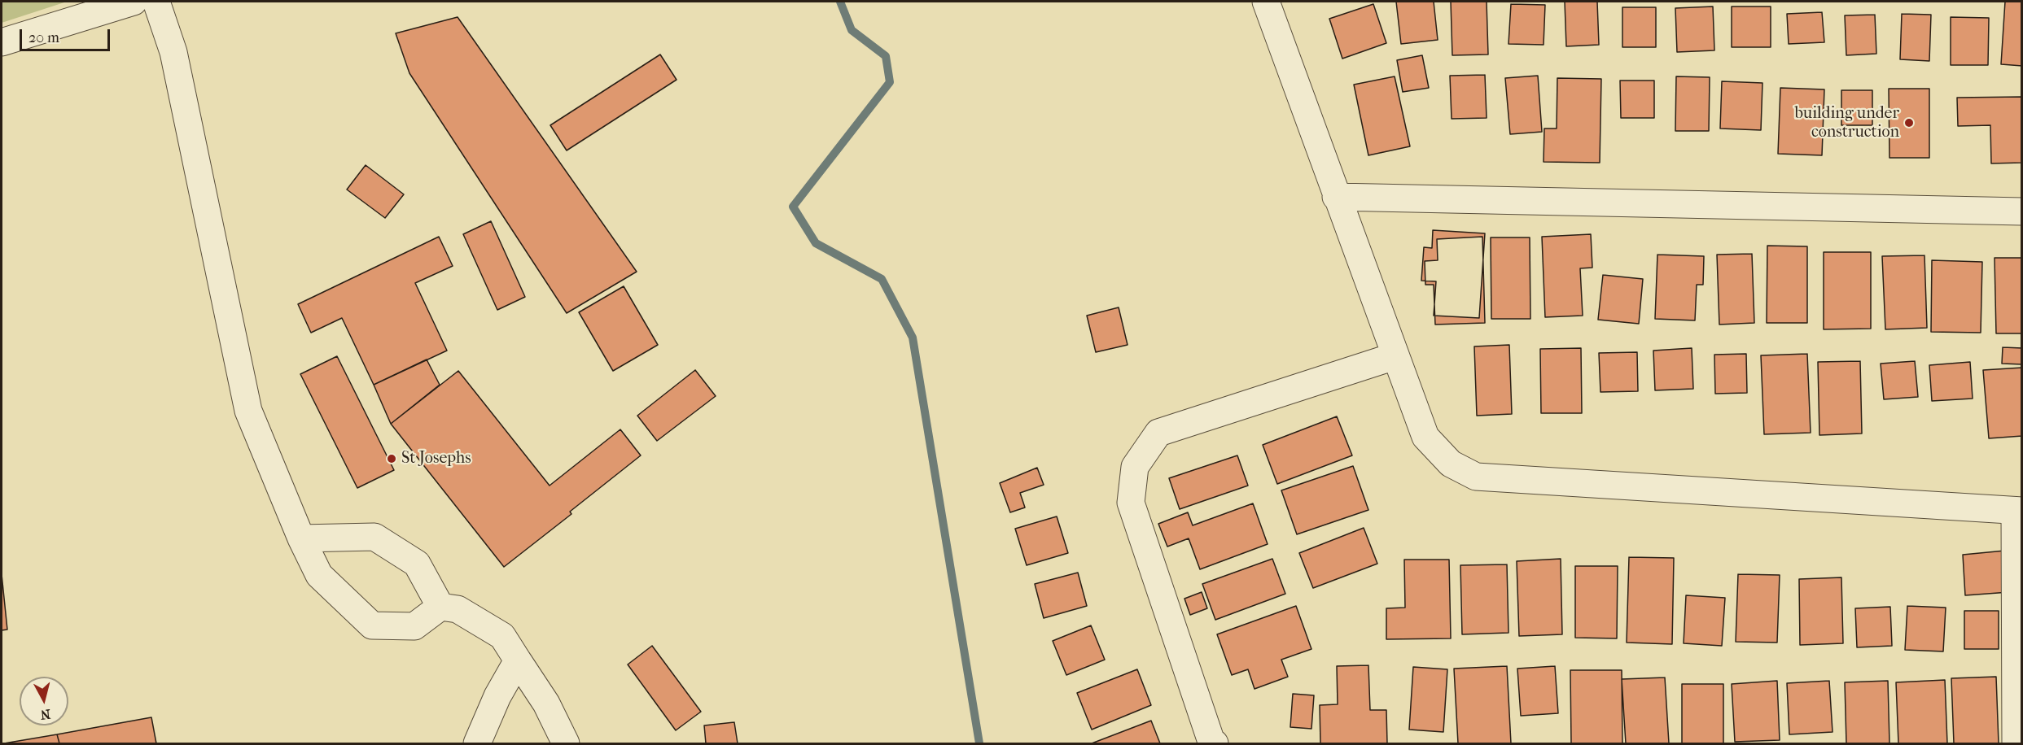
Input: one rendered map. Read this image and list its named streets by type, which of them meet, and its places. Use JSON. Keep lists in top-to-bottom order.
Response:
{
  "places": ["building under construction", "St Josephs"],
  "scale_bar": "20 m",
  "north": "bottom"
}
